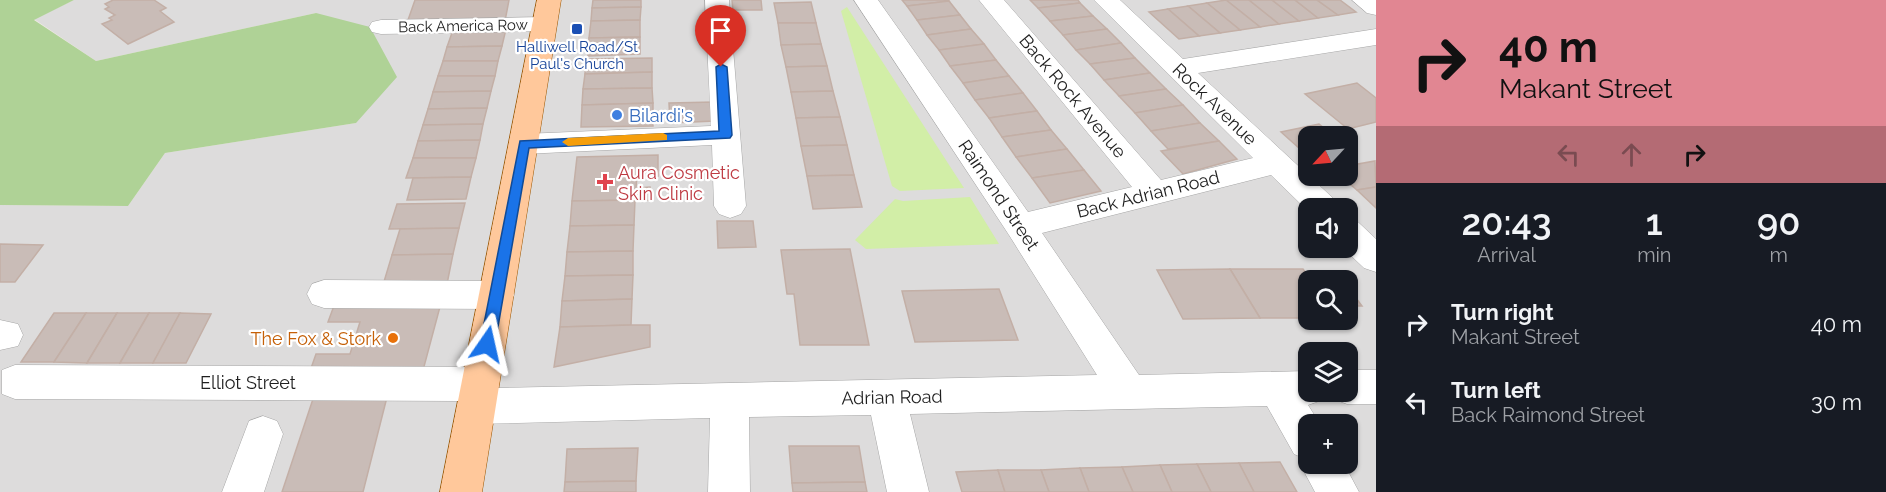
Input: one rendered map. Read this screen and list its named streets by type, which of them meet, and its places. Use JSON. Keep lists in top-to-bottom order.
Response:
{
  "streets": {
    "street": [
      "Back America Row",
      "Back Rock Avenue",
      "Rock Avenue",
      "Back Adrian Road",
      "Raimond Street",
      "Elliot Street",
      "Adrian Road"
    ]
  },
  "crossings": [
    ["Back Rock Avenue", "Back Adrian Road"],
    ["Rock Avenue", "Back Adrian Road"],
    ["Back Adrian Road", "Raimond Street"],
    ["Raimond Street", "Adrian Road"],
    ["Elliot Street", "Adrian Road"]
  ],
  "places": {
    "transit": ["Halliwell Road/St Paul's Church"],
    "other": ["Bilardi's", "The Fox & Stork"],
    "health": ["Aura Cosmetic Skin Clinic"]
  },
  "north": "bottom left",
  "page": {
    "turn": ["40 m", "Makant Street"],
    "map_buttons": "+",
    "eta": [
      "20:43",
      "Arrival",
      "1",
      "min",
      "90",
      "m"
    ],
    "list": [
      {
        "name": "Turn right",
        "note": "Makant Street",
        "value": "40 m"
      },
      {
        "name": "Turn left",
        "note": "Back Raimond Street",
        "value": "30 m"
      }
    ]
  }
}
